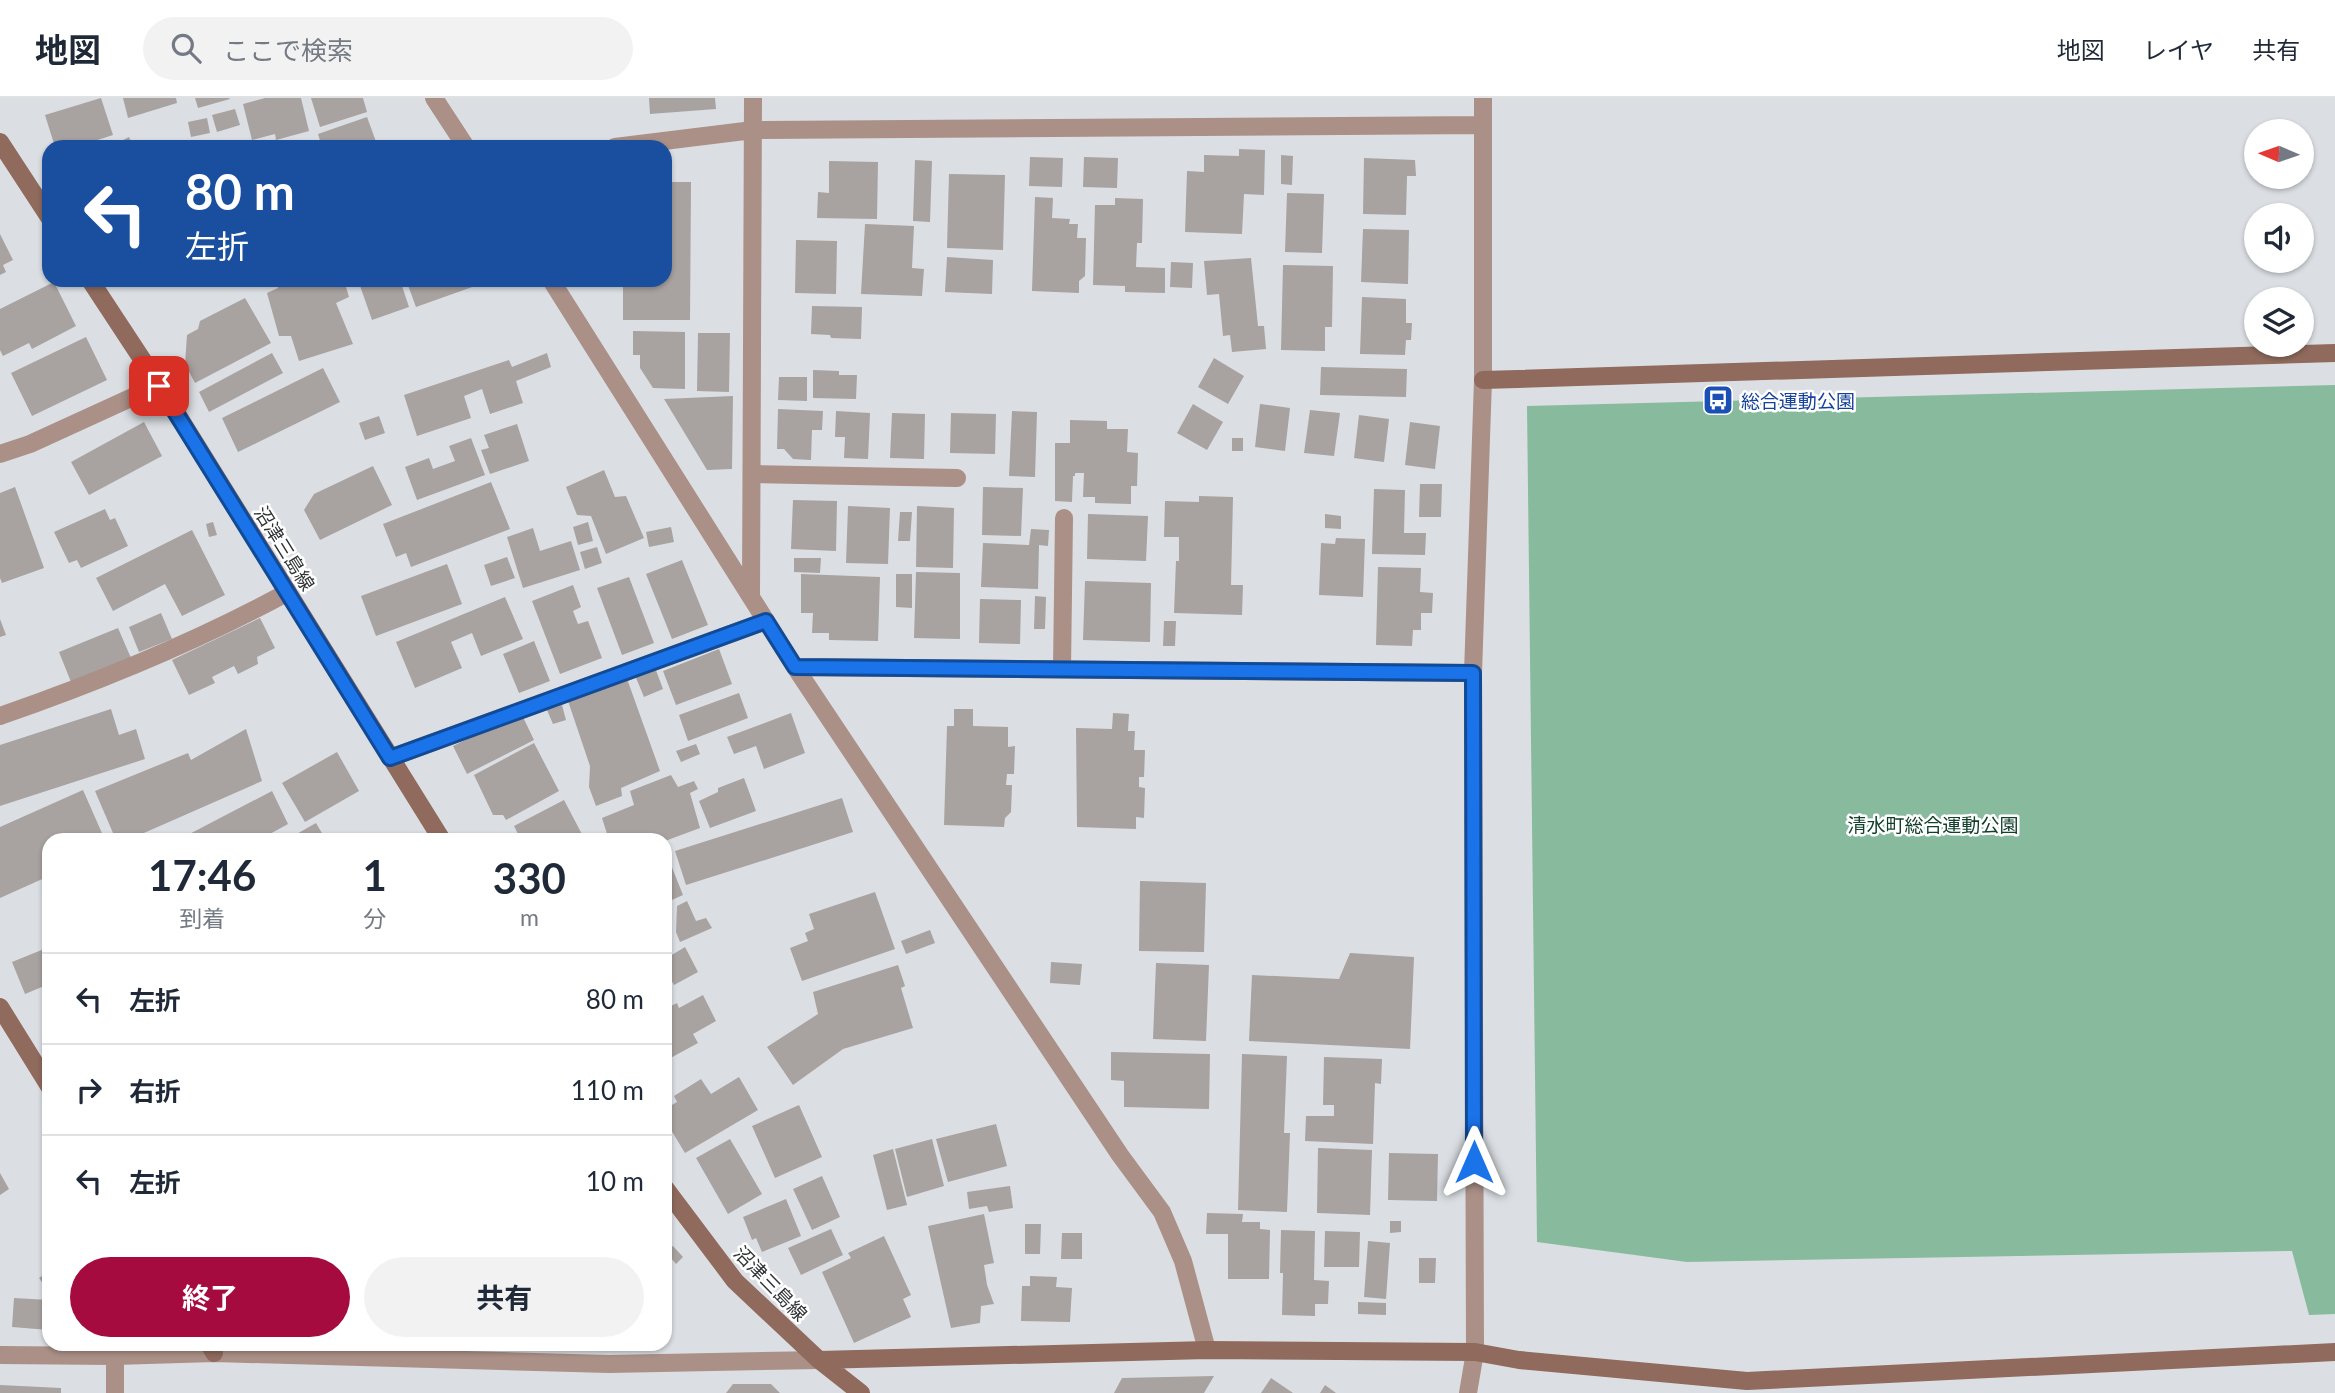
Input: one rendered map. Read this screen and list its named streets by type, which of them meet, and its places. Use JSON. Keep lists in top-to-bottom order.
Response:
{
  "streets": {
    "street": ["沼津三島線"]
  },
  "parks": ["清水町総合運動公園"],
  "places": {
    "bus stop": ["総合運動公園"]
  },
  "north": "left",
  "page": {
    "header": "地図",
    "search": "ここで検索",
    "nav": ["地図", "レイヤ", "共有"],
    "turn": ["80 m", "左折"],
    "eta": [
      "17:46",
      "到着",
      "1",
      "分",
      "330",
      "m"
    ],
    "list": [
      {
        "name": "左折",
        "value": "80 m"
      },
      {
        "name": "右折",
        "value": "110 m"
      },
      {
        "name": "左折",
        "value": "10 m"
      }
    ],
    "buttons": ["終了", "共有"]
  }
}
